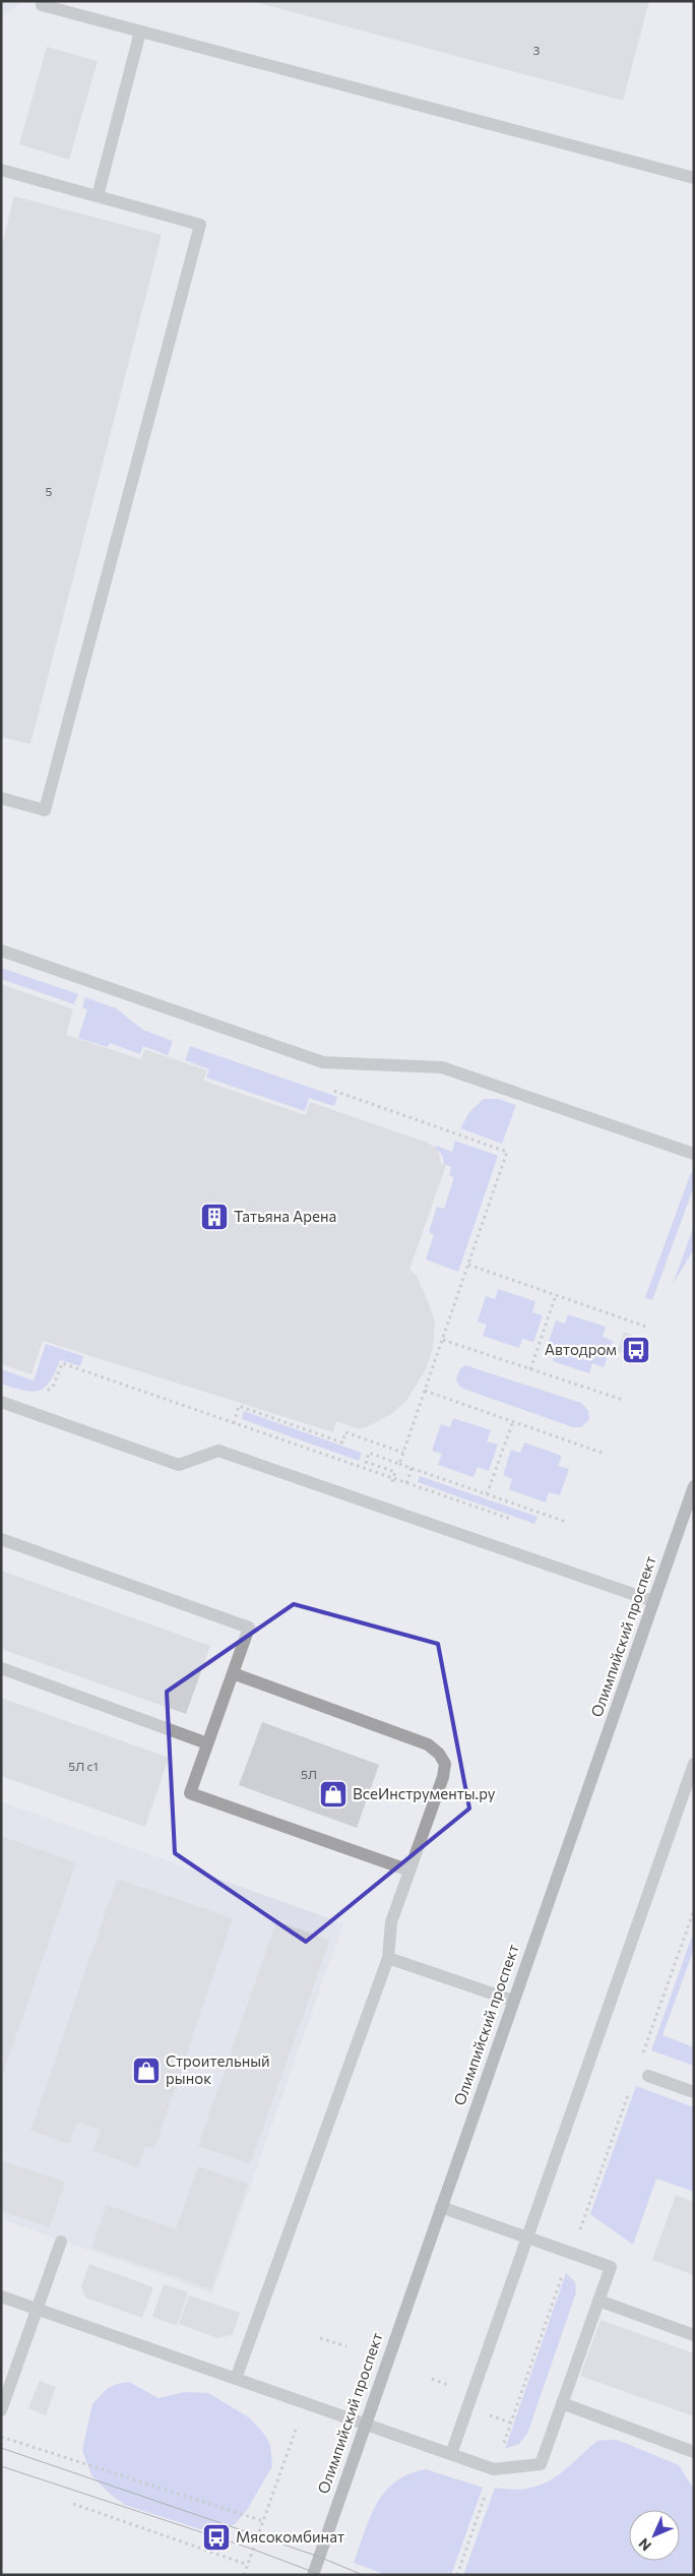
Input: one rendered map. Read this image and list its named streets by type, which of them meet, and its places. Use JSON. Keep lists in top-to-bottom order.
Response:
{
  "streets": {
    "street": ["Олимпийский проспект"]
  },
  "places": {
    "building": ["Татьяна Арена"],
    "bus stop": ["Автодром", "Мясокомбинат"],
    "shop": ["ВсеИнструменты.ру", "Строительный рынок"]
  },
  "house_numbers": [
    "3",
    "5",
    "5Л с1",
    "5Л"
  ],
  "north": "bottom left"
}
